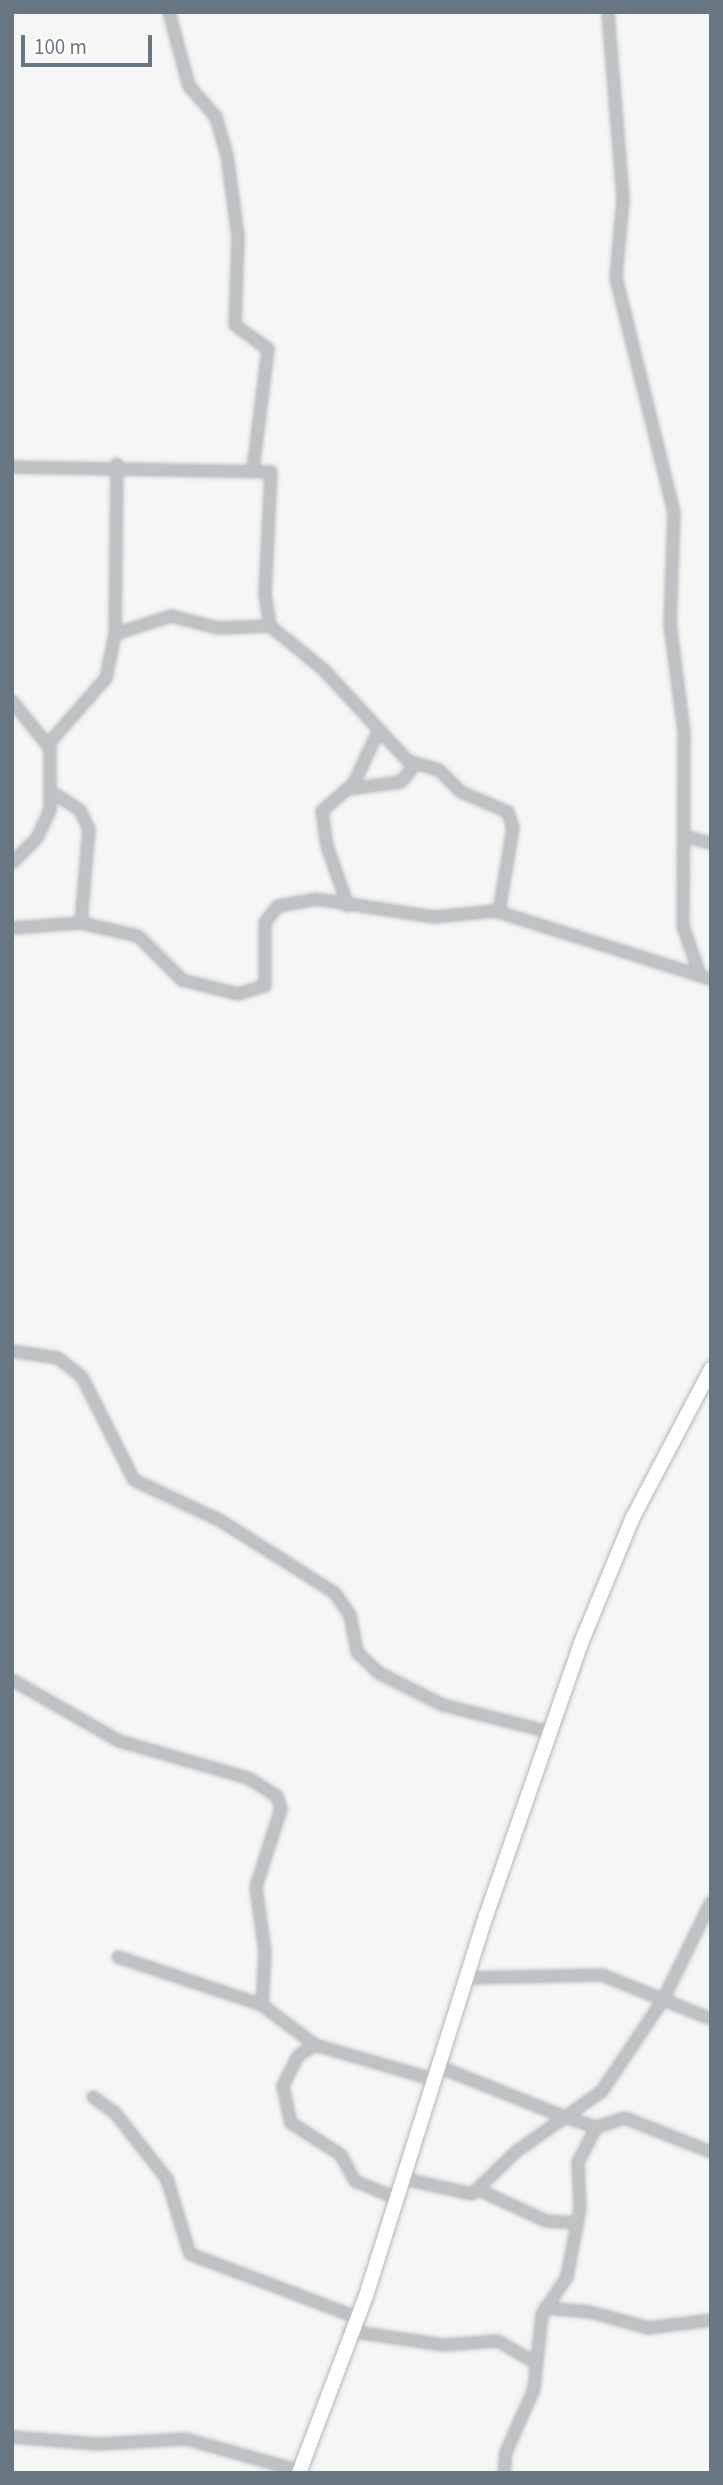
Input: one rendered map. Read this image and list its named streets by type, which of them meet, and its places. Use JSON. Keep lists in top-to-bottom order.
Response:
{
  "scale_bar": "100 m"
}
